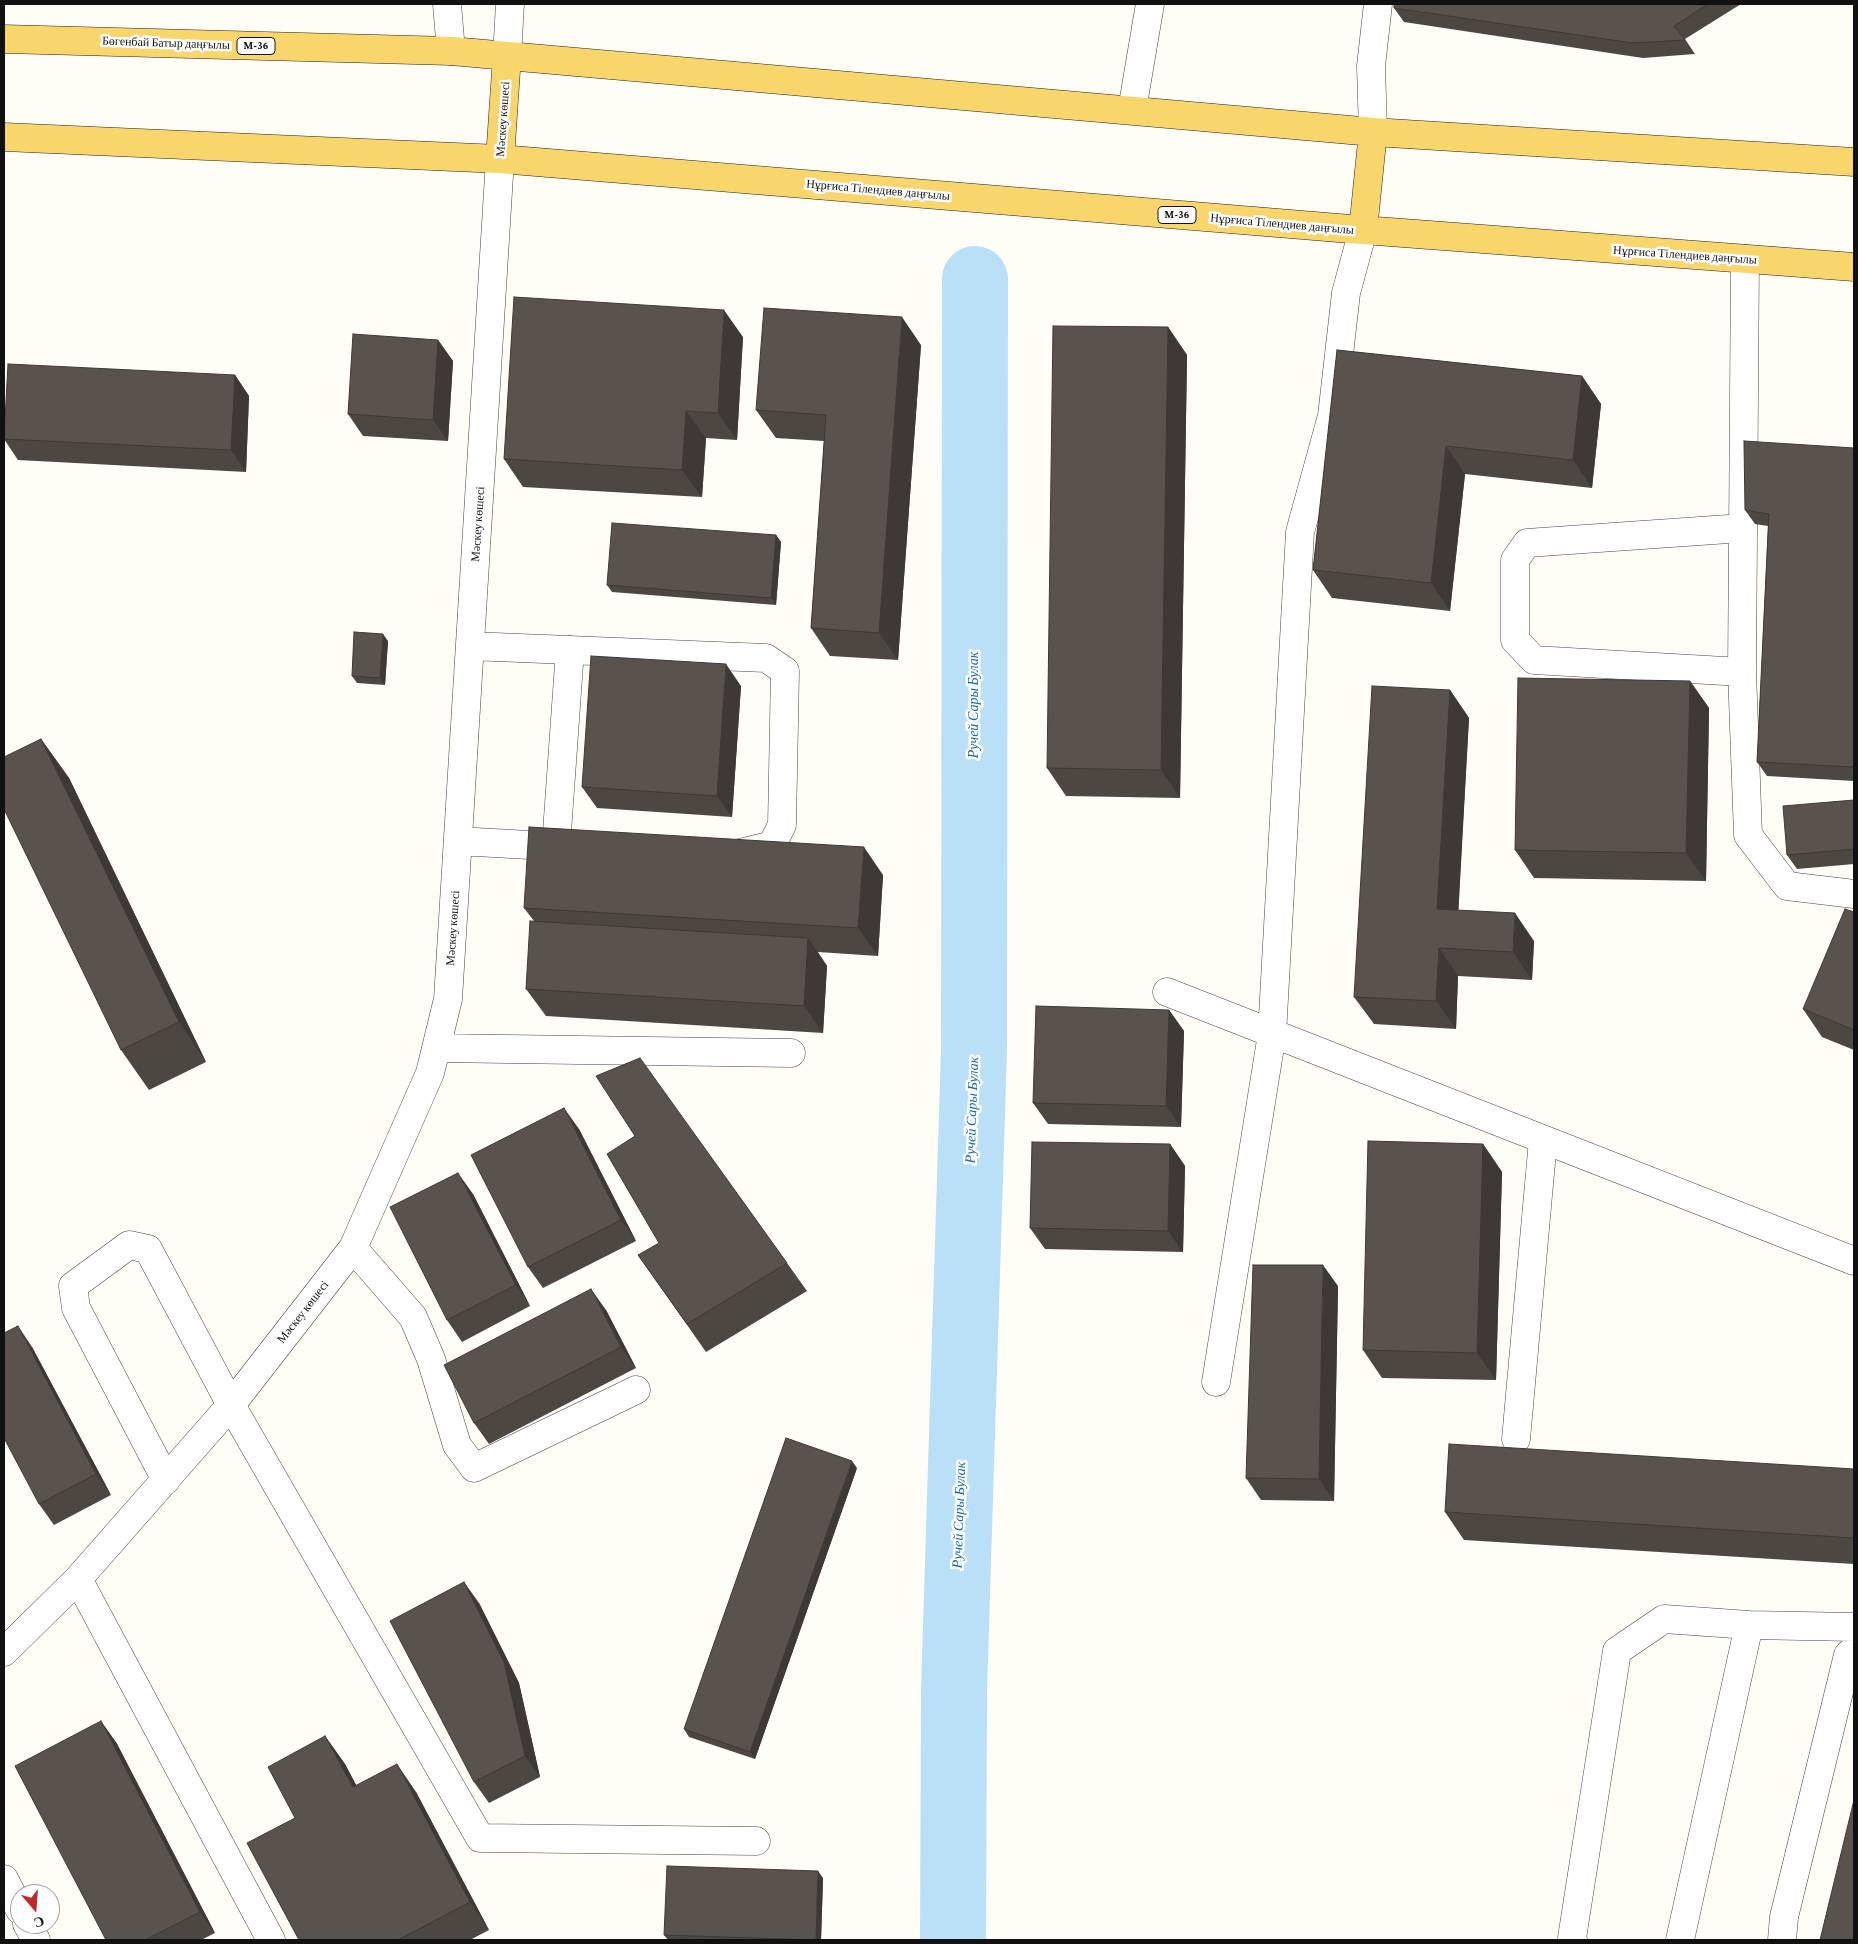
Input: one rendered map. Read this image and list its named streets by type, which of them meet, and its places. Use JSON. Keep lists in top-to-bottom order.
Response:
{
  "streets": {
    "main road": [
      "Бөгенбай Батыр даңғылы",
      "M-36",
      "Мәскеу көшесі",
      "Нұрғиса Тілендиев даңғылы"
    ]
  },
  "crossings": [
    ["Бөгенбай Батыр даңғылы", "M-36"],
    ["Бөгенбай Батыр даңғылы", "Мәскеу көшесі"],
    ["M-36", "Мәскеу көшесі"],
    ["M-36", "Нұрғиса Тілендиев даңғылы"],
    ["Мәскеу көшесі", "Нұрғиса Тілендиев даңғылы"]
  ],
  "water": ["Ручей Сары Булак"],
  "north": "bottom"
}
